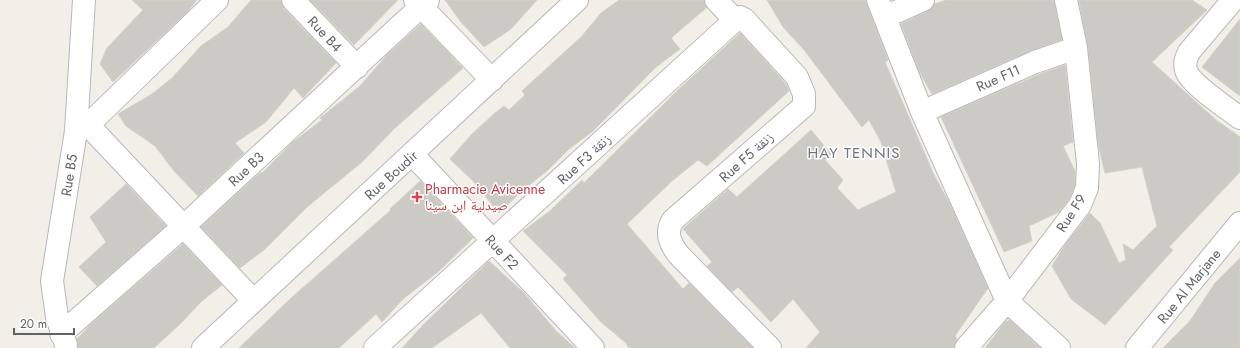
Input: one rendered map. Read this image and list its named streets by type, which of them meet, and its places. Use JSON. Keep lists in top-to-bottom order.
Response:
{
  "streets": {
    "street": [
      "Rue B4",
      "Rue F11",
      "Rue F5 زنقة",
      "Rue F3 زنقة",
      "Rue B3",
      "Rue B5",
      "Rue Boudir",
      "Rue F9",
      "Rue F2",
      "Rue Al Marjane"
    ]
  },
  "crossings": [
    ["Rue B4", "Rue B3"],
    ["Rue F11", "Rue F9"],
    ["Rue F5 زنقة", "Rue F3 زنقة"],
    ["Rue F3 زنقة", "Rue F2"],
    ["Rue B3", "Rue B5"],
    ["Rue Boudir", "Rue F2"]
  ],
  "districts": ["HAY TENNIS"],
  "places": {
    "health": ["Pharmacie Avicenne صيدلية ابن سينا"]
  },
  "scale_bar": "20 m"
}
